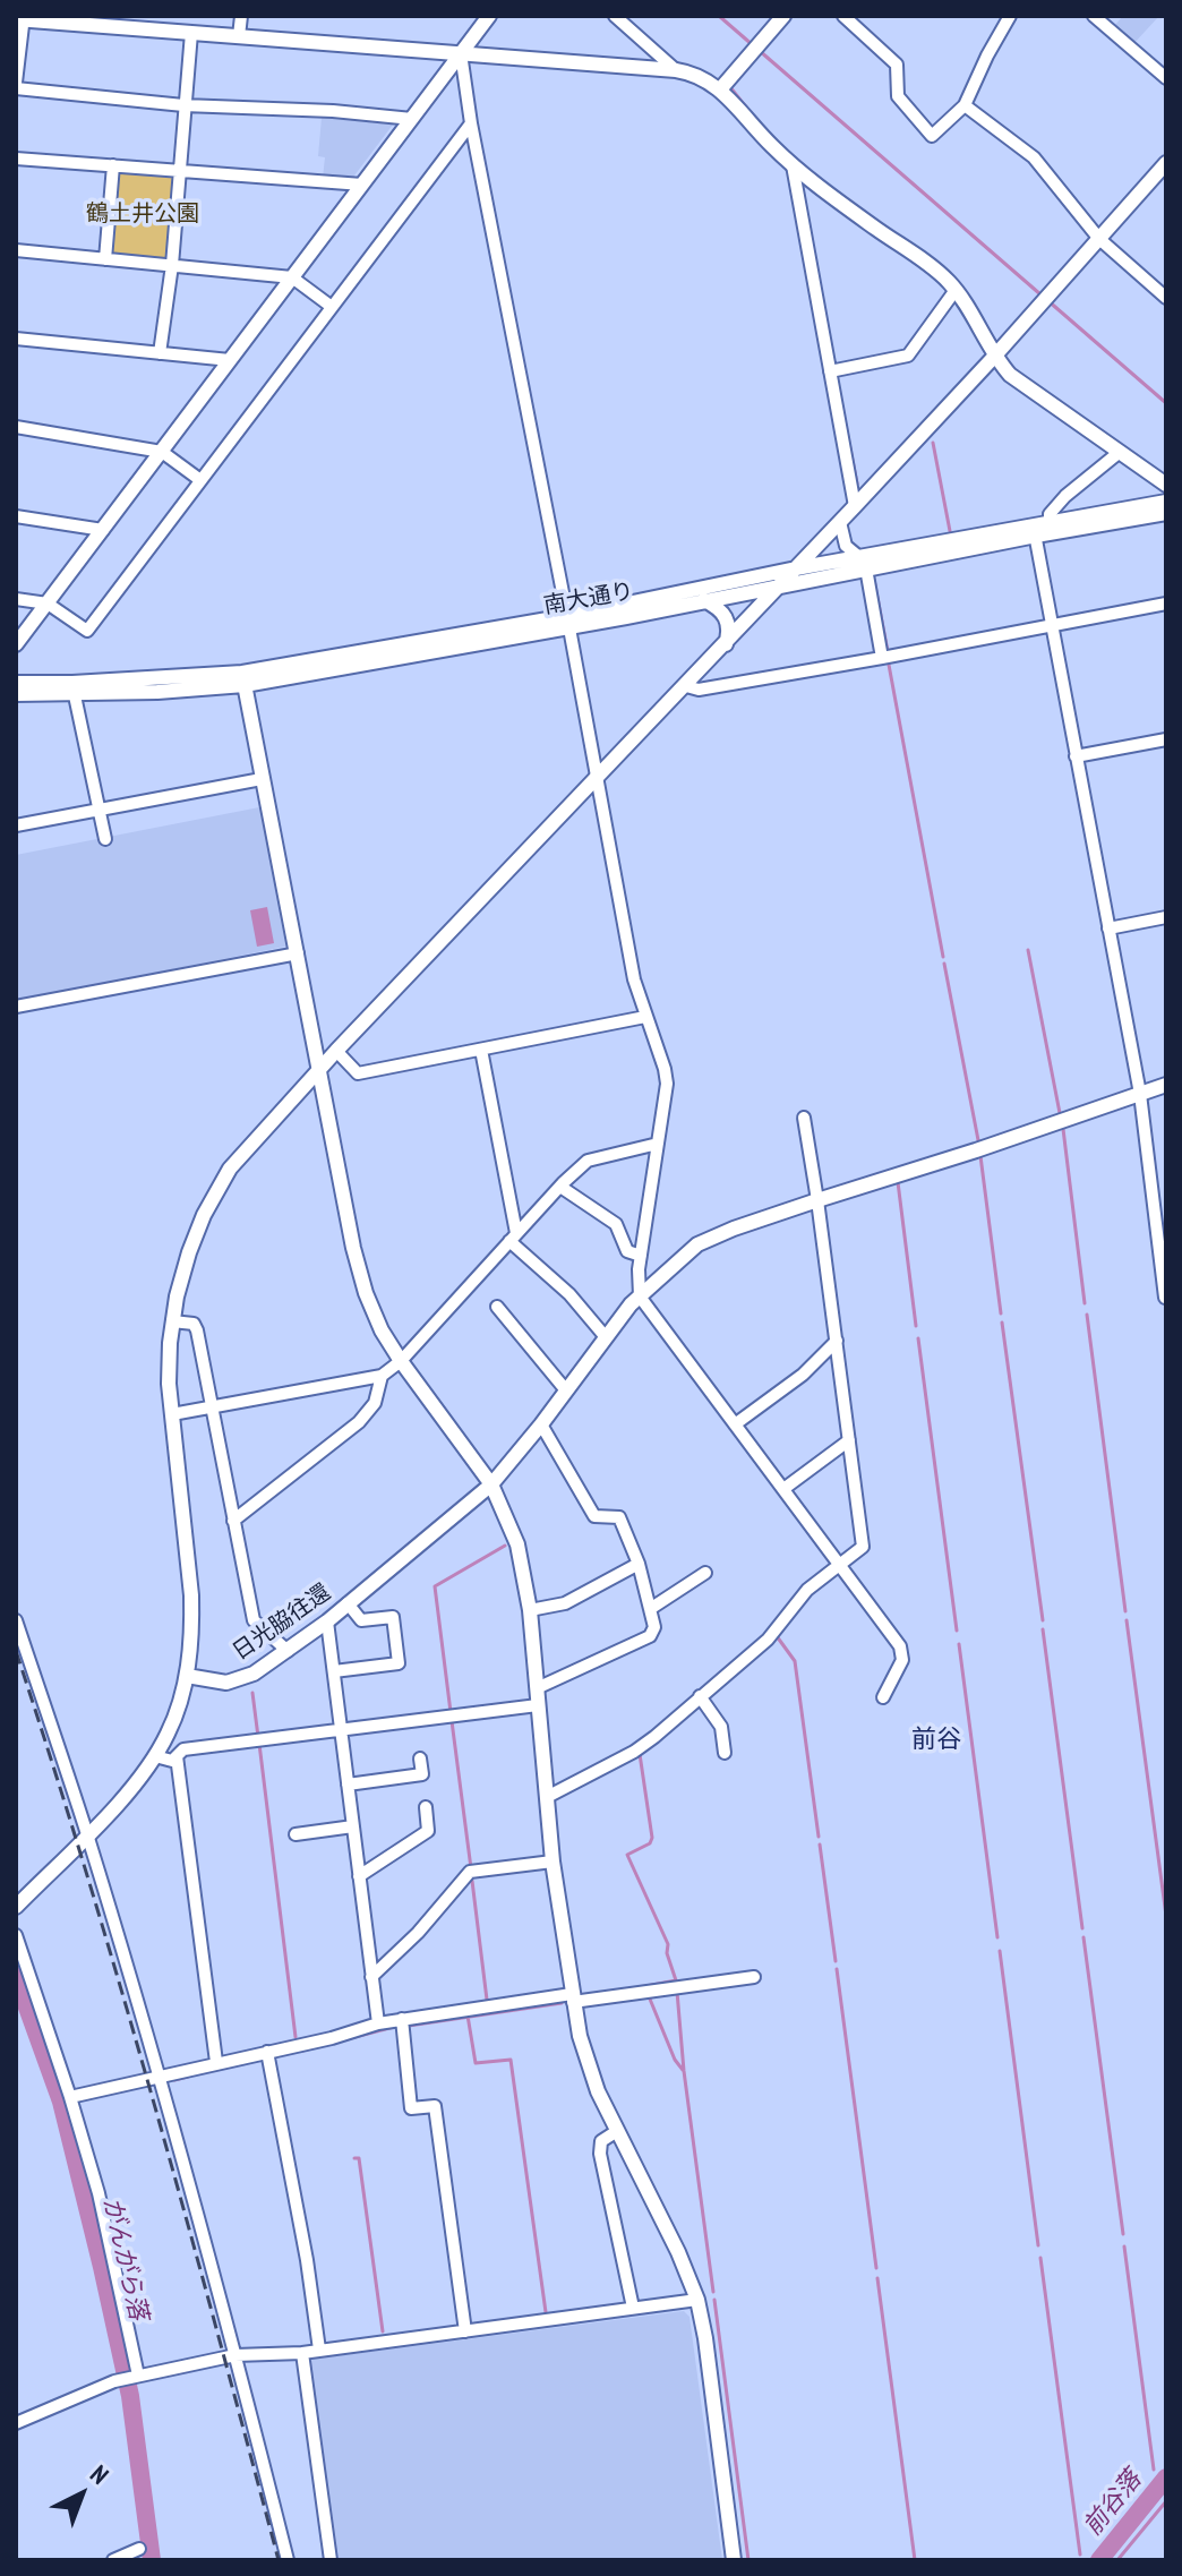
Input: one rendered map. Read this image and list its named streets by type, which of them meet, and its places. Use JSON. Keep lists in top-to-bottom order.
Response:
{
  "streets": {
    "street": ["南大通り", "日光脇往還"]
  },
  "districts": ["前谷"],
  "water": ["がんがら落", "前谷落"],
  "parks": ["鶴土井公園"],
  "north": "top right"
}
